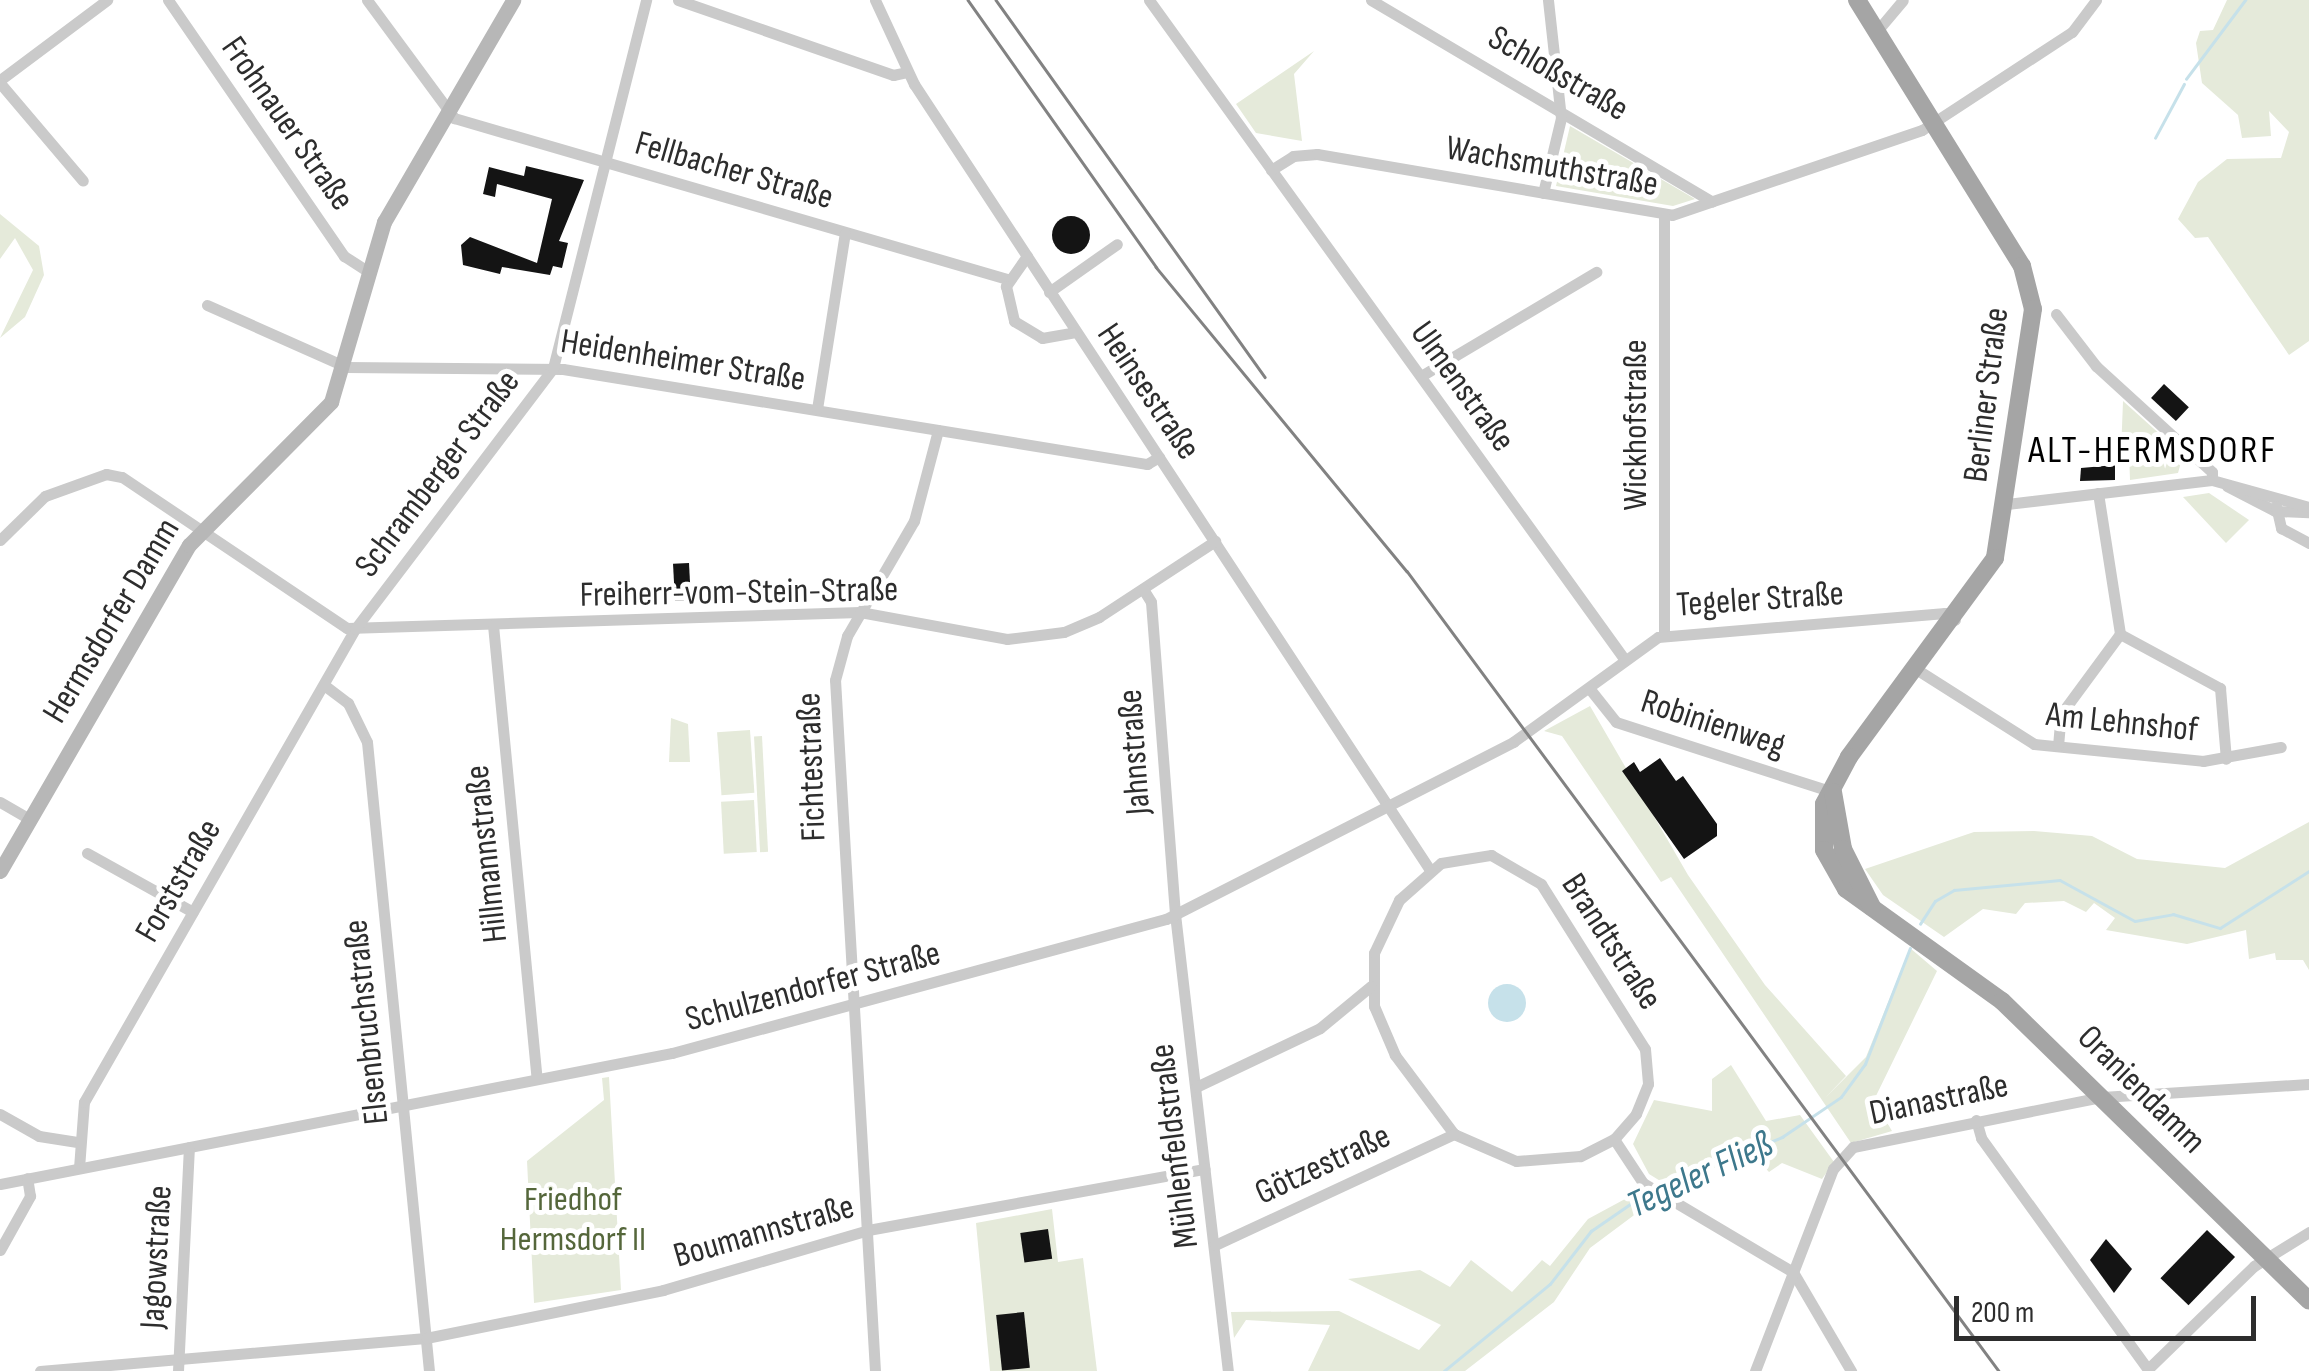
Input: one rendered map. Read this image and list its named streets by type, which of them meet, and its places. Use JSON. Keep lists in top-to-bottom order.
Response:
{
  "streets": {
    "main road": ["Berliner Straße", "Hermsdorfer Damm", "Oraniendamm"],
    "street": [
      "Schloßstraße",
      "Frohnauer Straße",
      "Wachsmuthstraße",
      "Fellbacher Straße",
      "Heidenheimer Straße",
      "Ulmenstraße",
      "Heinsestraße",
      "Wickhofstraße",
      "Schramberger Straße",
      "Freiherr-vom-Stein-Straße",
      "Tegeler Straße",
      "Am Lehnshof",
      "Robinienweg",
      "Jahnstraße",
      "Fichtestraße",
      "Hillmannstraße",
      "Forststraße",
      "Brandtstraße",
      "Schulzendorfer Straße",
      "Elsenbruchstraße",
      "Dianastraße",
      "Mühlenfeldstraße",
      "Götzestraße",
      "Boumannstraße",
      "Jagowstraße"
    ]
  },
  "crossings": [
    ["Schloßstraße", "Wachsmuthstraße"],
    ["Frohnauer Straße", "Hermsdorfer Damm"],
    ["Wachsmuthstraße", "Ulmenstraße"],
    ["Wachsmuthstraße", "Berliner Straße"],
    ["Wachsmuthstraße", "Wickhofstraße"],
    ["Fellbacher Straße", "Schramberger Straße"],
    ["Fellbacher Straße", "Hermsdorfer Damm"],
    ["Heidenheimer Straße", "Heinsestraße"],
    ["Heidenheimer Straße", "Schramberger Straße"],
    ["Heidenheimer Straße", "Hermsdorfer Damm"],
    ["Heidenheimer Straße", "Fichtestraße"],
    ["Ulmenstraße", "Tegeler Straße"],
    ["Heinsestraße", "Freiherr-vom-Stein-Straße"],
    ["Heinsestraße", "Schulzendorfer Straße"],
    ["Berliner Straße", "Tegeler Straße"],
    ["Berliner Straße", "Am Lehnshof"],
    ["Berliner Straße", "Robinienweg"],
    ["Berliner Straße", "Oraniendamm"],
    ["Wickhofstraße", "Tegeler Straße"],
    ["Schramberger Straße", "Freiherr-vom-Stein-Straße"],
    ["Schramberger Straße", "Forststraße"],
    ["Freiherr-vom-Stein-Straße", "Jahnstraße"],
    ["Freiherr-vom-Stein-Straße", "Fichtestraße"],
    ["Freiherr-vom-Stein-Straße", "Hillmannstraße"],
    ["Freiherr-vom-Stein-Straße", "Forststraße"],
    ["Tegeler Straße", "Robinienweg"],
    ["Tegeler Straße", "Schulzendorfer Straße"],
    ["Robinienweg", "Schulzendorfer Straße"],
    ["Robinienweg", "Oraniendamm"],
    ["Jahnstraße", "Schulzendorfer Straße"],
    ["Jahnstraße", "Mühlenfeldstraße"],
    ["Fichtestraße", "Schulzendorfer Straße"],
    ["Fichtestraße", "Boumannstraße"],
    ["Hillmannstraße", "Schulzendorfer Straße"],
    ["Forststraße", "Schulzendorfer Straße"],
    ["Forststraße", "Elsenbruchstraße"],
    ["Brandtstraße", "Götzestraße"],
    ["Schulzendorfer Straße", "Elsenbruchstraße"],
    ["Schulzendorfer Straße", "Mühlenfeldstraße"],
    ["Schulzendorfer Straße", "Jagowstraße"],
    ["Elsenbruchstraße", "Boumannstraße"],
    ["Oraniendamm", "Dianastraße"],
    ["Mühlenfeldstraße", "Götzestraße"],
    ["Mühlenfeldstraße", "Boumannstraße"],
    ["Boumannstraße", "Jagowstraße"]
  ],
  "districts": ["ALT-HERMSDORF"],
  "water": ["Tegeler Fließ"],
  "parks": ["Friedhof Hermsdorf II"],
  "scale_bar": "200 m"
}
